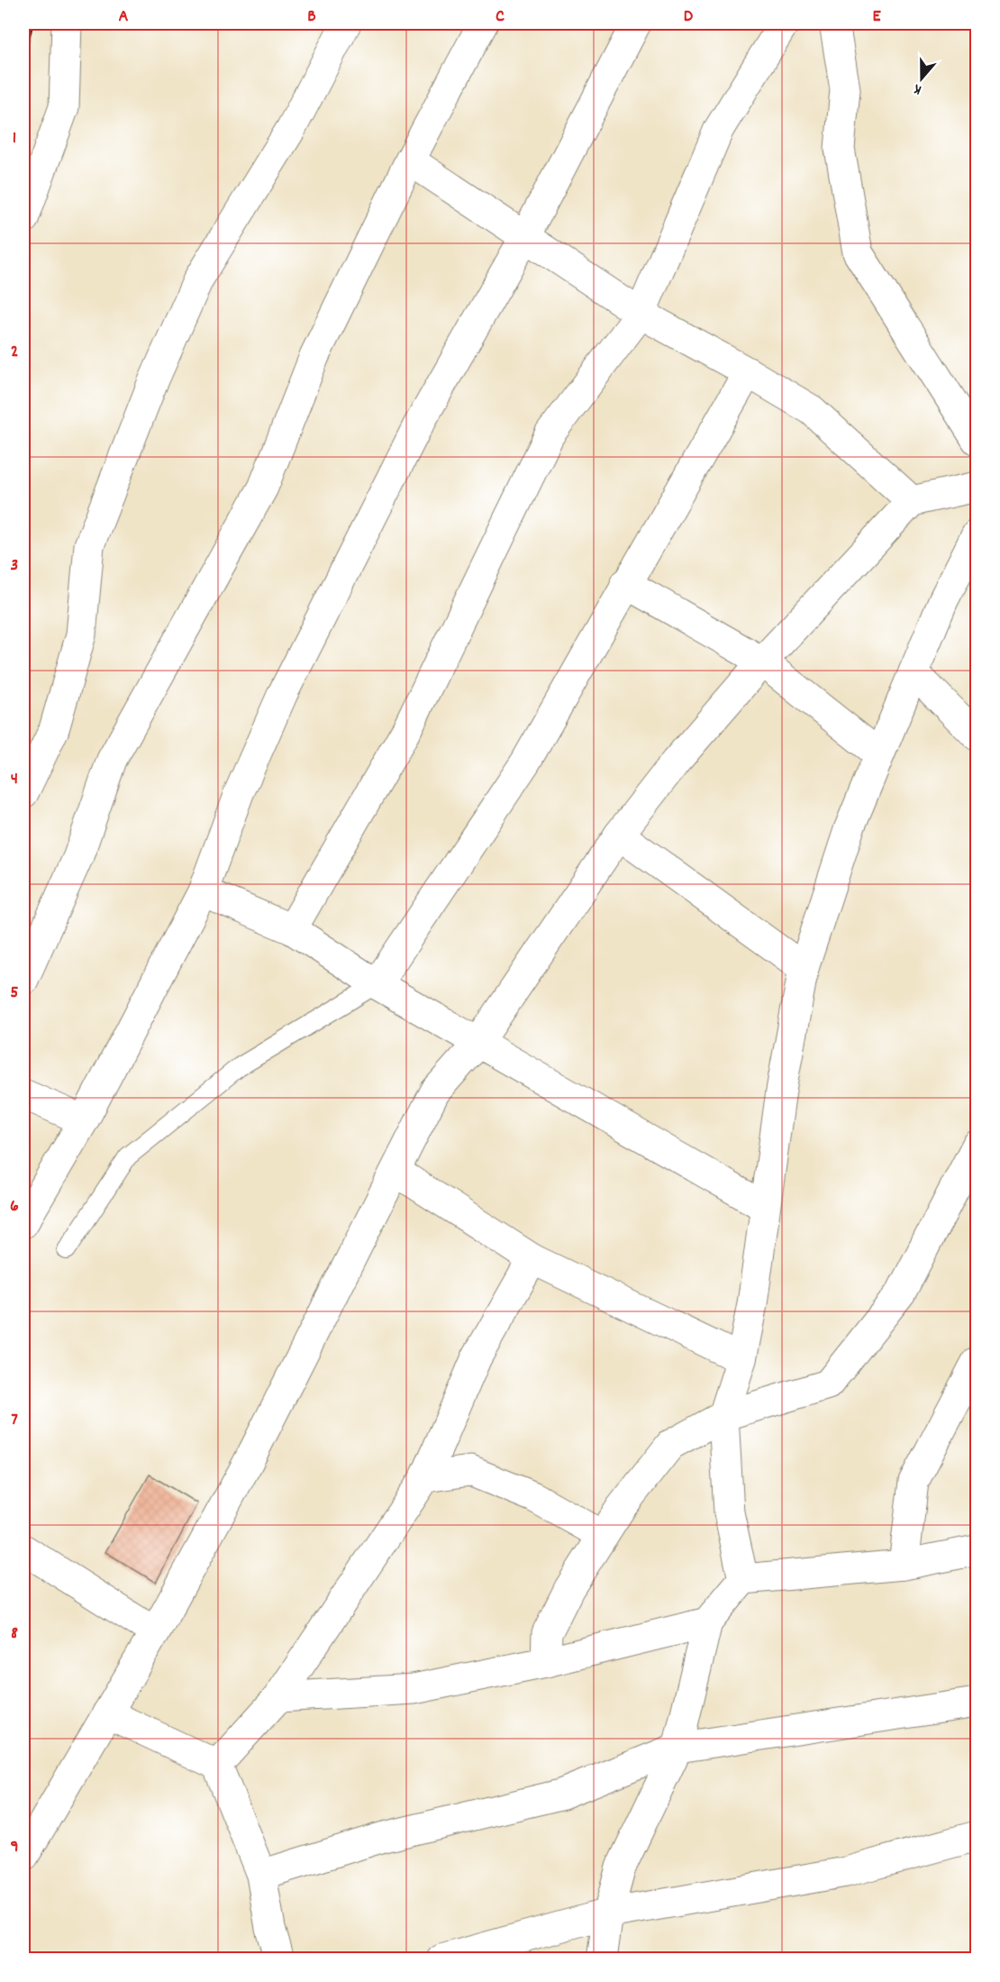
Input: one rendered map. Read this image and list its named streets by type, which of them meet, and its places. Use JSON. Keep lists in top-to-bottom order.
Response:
{
  "north": "bottom",
  "grid": {
    "columns": [
      "A",
      "B",
      "C",
      "D",
      "E"
    ],
    "rows": [
      "1",
      "2",
      "3",
      "4",
      "5",
      "6",
      "7",
      "8",
      "9"
    ]
  }
}
